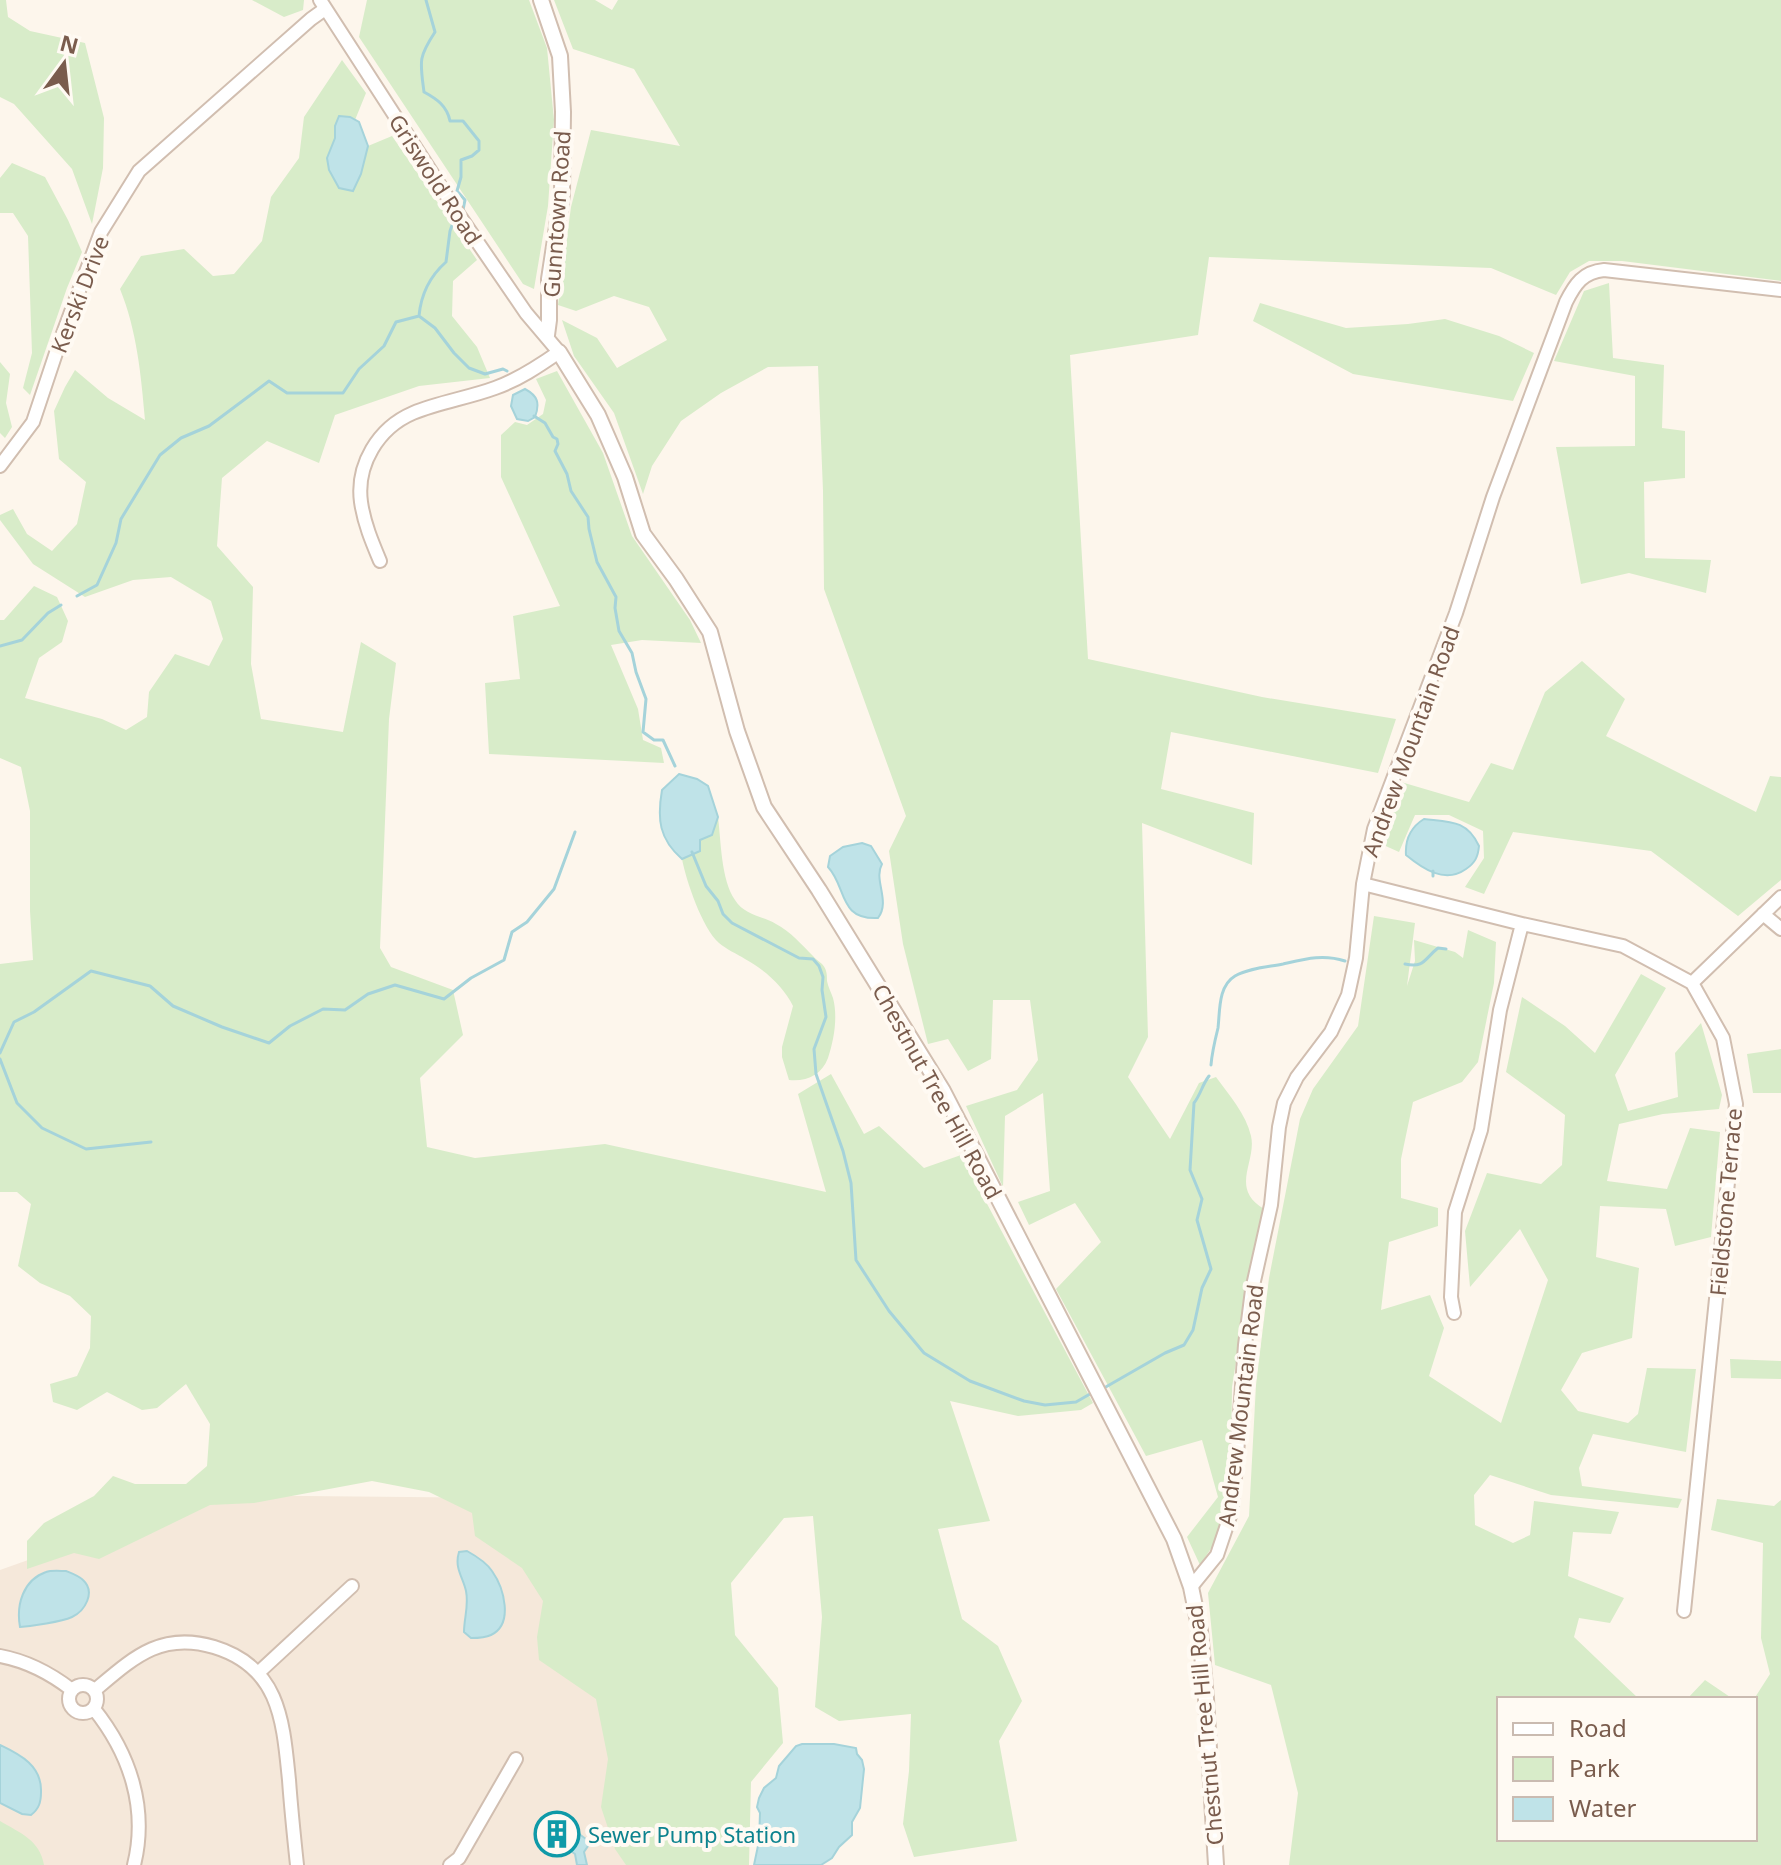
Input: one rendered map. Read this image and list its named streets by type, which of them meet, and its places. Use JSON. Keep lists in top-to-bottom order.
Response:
{
  "streets": {
    "street": [
      "Griswold Road",
      "Gunntown Road",
      "Kerski Drive",
      "Andrew Mountain Road",
      "Chestnut Tree Hill Road",
      "Fieldstone Terrace"
    ]
  },
  "crossings": [
    ["Griswold Road", "Gunntown Road"],
    ["Griswold Road", "Kerski Drive"],
    ["Griswold Road", "Chestnut Tree Hill Road"],
    ["Andrew Mountain Road", "Chestnut Tree Hill Road"]
  ],
  "places": {
    "building": ["Sewer Pump Station"]
  },
  "legend": ["Road", "Park", "Water"],
  "north": "top"
}
